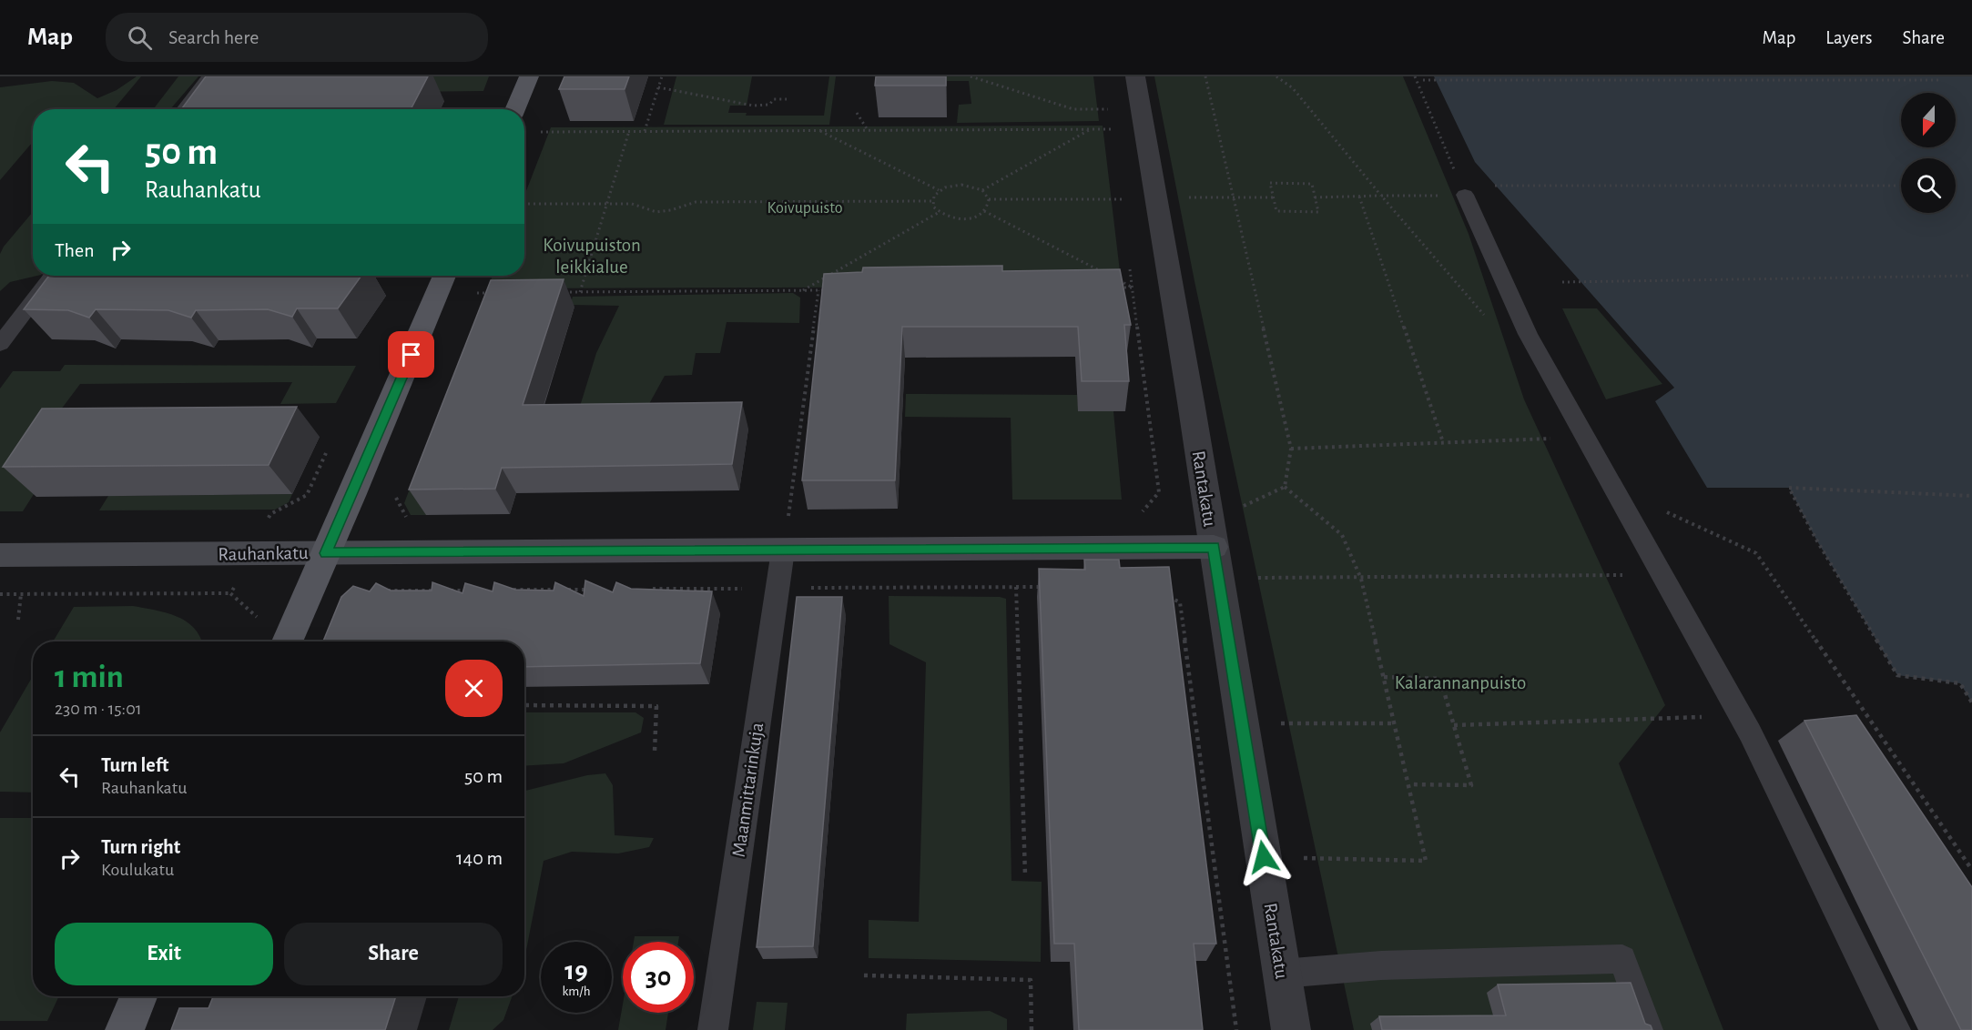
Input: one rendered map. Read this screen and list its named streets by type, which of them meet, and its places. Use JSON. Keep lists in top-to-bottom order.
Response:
{
  "streets": {
    "street": ["Rantakatu", "Rauhankatu"],
    "lane": ["Maanmittarinkuja"]
  },
  "crossings": [
    ["Rantakatu", "Rauhankatu"],
    ["Rauhankatu", "Maanmittarinkuja"]
  ],
  "parks": ["Koivupuisto", "Koivupuiston leikkialue", "Kalarannanpuisto"],
  "north": "bottom",
  "page": {
    "header": "Map",
    "search": "Search here",
    "nav": ["Map", "Layers", "Share"],
    "turn": ["50 m", "Rauhankatu"],
    "then": "Then",
    "heading": ["1 min", "230 m · 15:01"],
    "list": [
      {
        "name": "Turn left",
        "note": "Rauhankatu",
        "value": "50 m"
      },
      {
        "name": "Turn right",
        "note": "Koulukatu",
        "value": "140 m"
      }
    ],
    "buttons": ["Exit", "Share"],
    "speed": "19 km/h",
    "limit": "30"
  }
}
